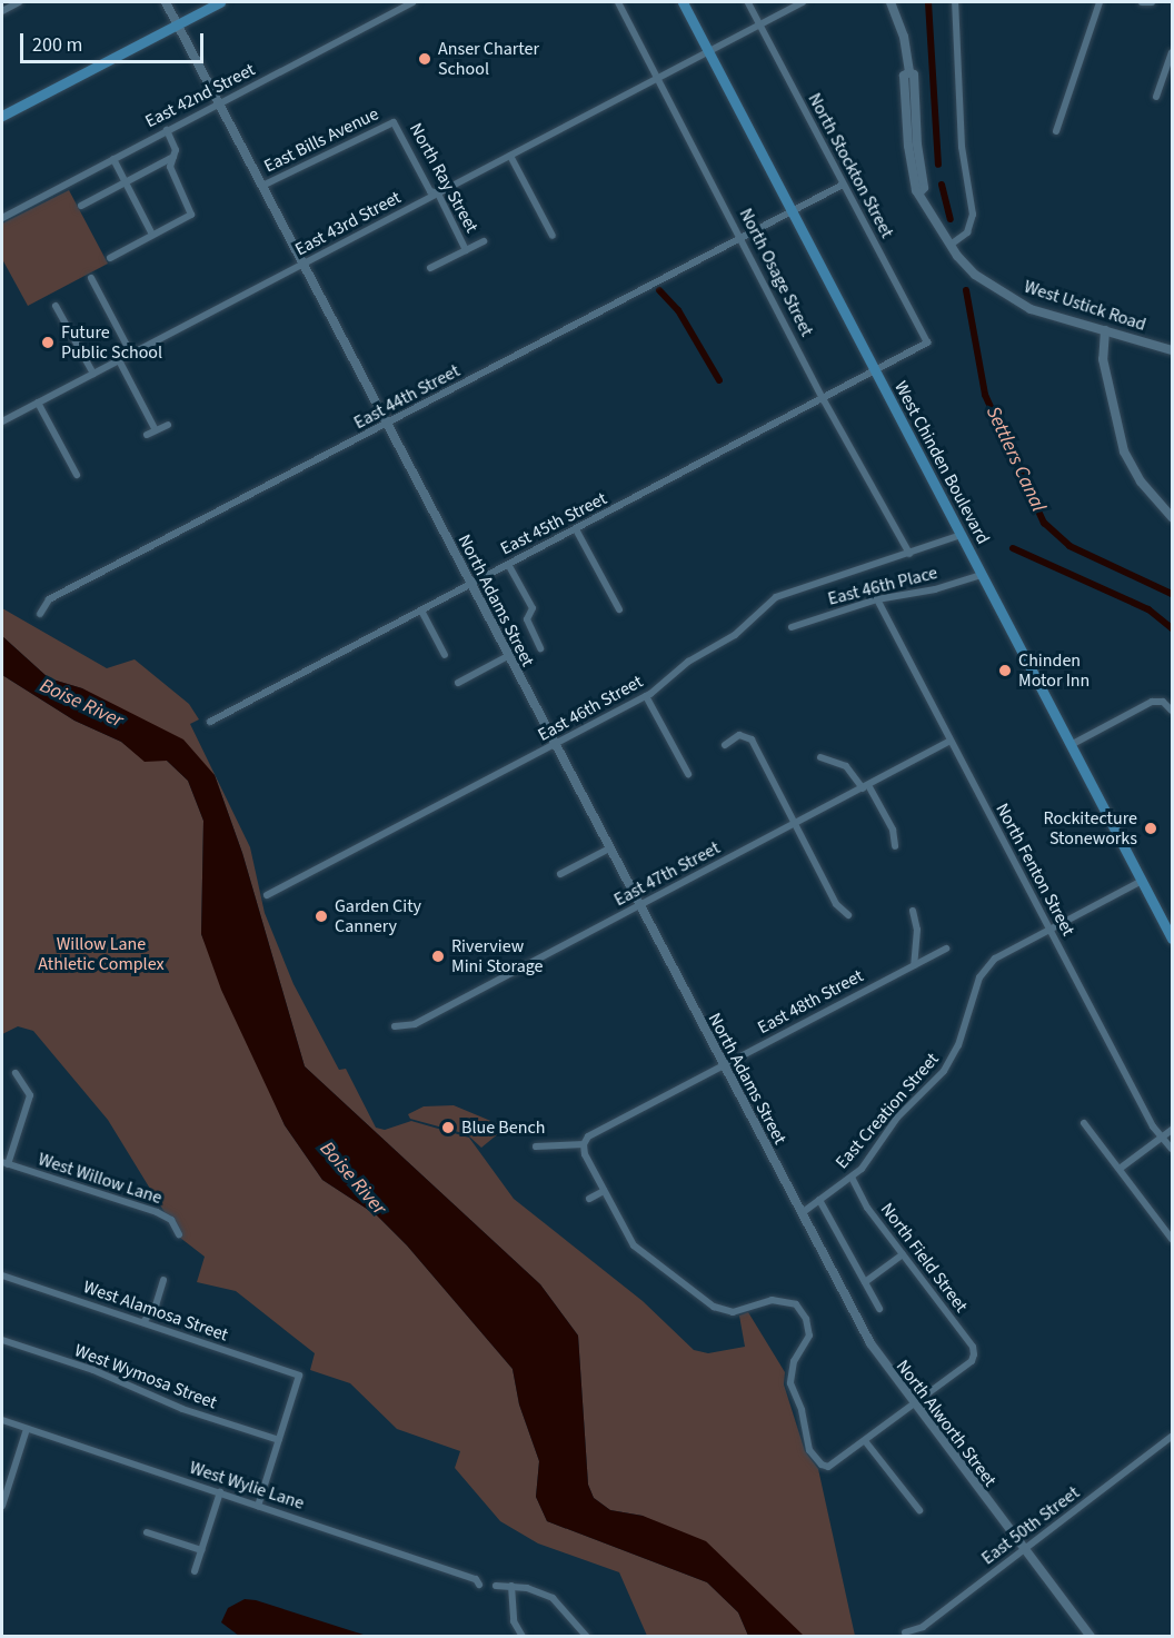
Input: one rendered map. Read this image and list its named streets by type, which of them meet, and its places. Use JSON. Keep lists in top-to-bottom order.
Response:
{
  "streets": {
    "main road": ["West Ustick Road", "West Chinden Boulevard"],
    "street": [
      "East 42nd Street",
      "East Bills Avenue",
      "North Stockton Street",
      "North Ray Street",
      "East 43rd Street",
      "North Osage Street",
      "East 44th Street",
      "East 45th Street",
      "East 46th Place",
      "North Adams Street",
      "East 46th Street",
      "North Fenton Street",
      "East 47th Street",
      "East 48th Street",
      "East Creation Street",
      "West Willow Lane",
      "North Field Street",
      "West Alamosa Street",
      "West Wymosa Street",
      "North Alworth Street",
      "West Wylie Lane",
      "East 50th Street"
    ]
  },
  "crossings": [
    ["East 42nd Street", "North Adams Street"],
    ["East Bills Avenue", "North Ray Street"],
    ["East Bills Avenue", "North Adams Street"],
    ["North Stockton Street", "East 43rd Street"],
    ["North Stockton Street", "East 44th Street"],
    ["North Stockton Street", "East 45th Street"],
    ["North Ray Street", "East 43rd Street"],
    ["East 43rd Street", "North Osage Street"],
    ["East 43rd Street", "West Chinden Boulevard"],
    ["East 43rd Street", "North Adams Street"],
    ["North Osage Street", "East 44th Street"],
    ["North Osage Street", "East 45th Street"],
    ["North Osage Street", "East 46th Street"],
    ["East 44th Street", "West Chinden Boulevard"],
    ["East 44th Street", "North Adams Street"],
    ["West Chinden Boulevard", "East 45th Street"],
    ["West Chinden Boulevard", "East 46th Place"],
    ["West Chinden Boulevard", "East 46th Street"],
    ["East 45th Street", "North Adams Street"],
    ["East 46th Place", "North Fenton Street"],
    ["North Adams Street", "East 46th Street"],
    ["North Adams Street", "East 47th Street"],
    ["North Adams Street", "East 48th Street"],
    ["North Adams Street", "East Creation Street"],
    ["North Adams Street", "North Alworth Street"],
    ["North Fenton Street", "East 47th Street"],
    ["North Fenton Street", "East Creation Street"],
    ["East Creation Street", "North Field Street"],
    ["East Creation Street", "North Alworth Street"],
    ["North Field Street", "North Alworth Street"],
    ["West Alamosa Street", "West Wymosa Street"],
    ["North Alworth Street", "East 50th Street"]
  ],
  "water": ["Settlers Canal", "Boise River"],
  "parks": ["Willow Lane Athletic Complex"],
  "places": [
    "Anser Charter School",
    "Future Public School",
    "Chinden Motor Inn",
    "Rockitecture Stoneworks",
    "Garden City Cannery",
    "Riverview Mini Storage",
    "Blue Bench"
  ],
  "scale_bar": "200 m"
}
